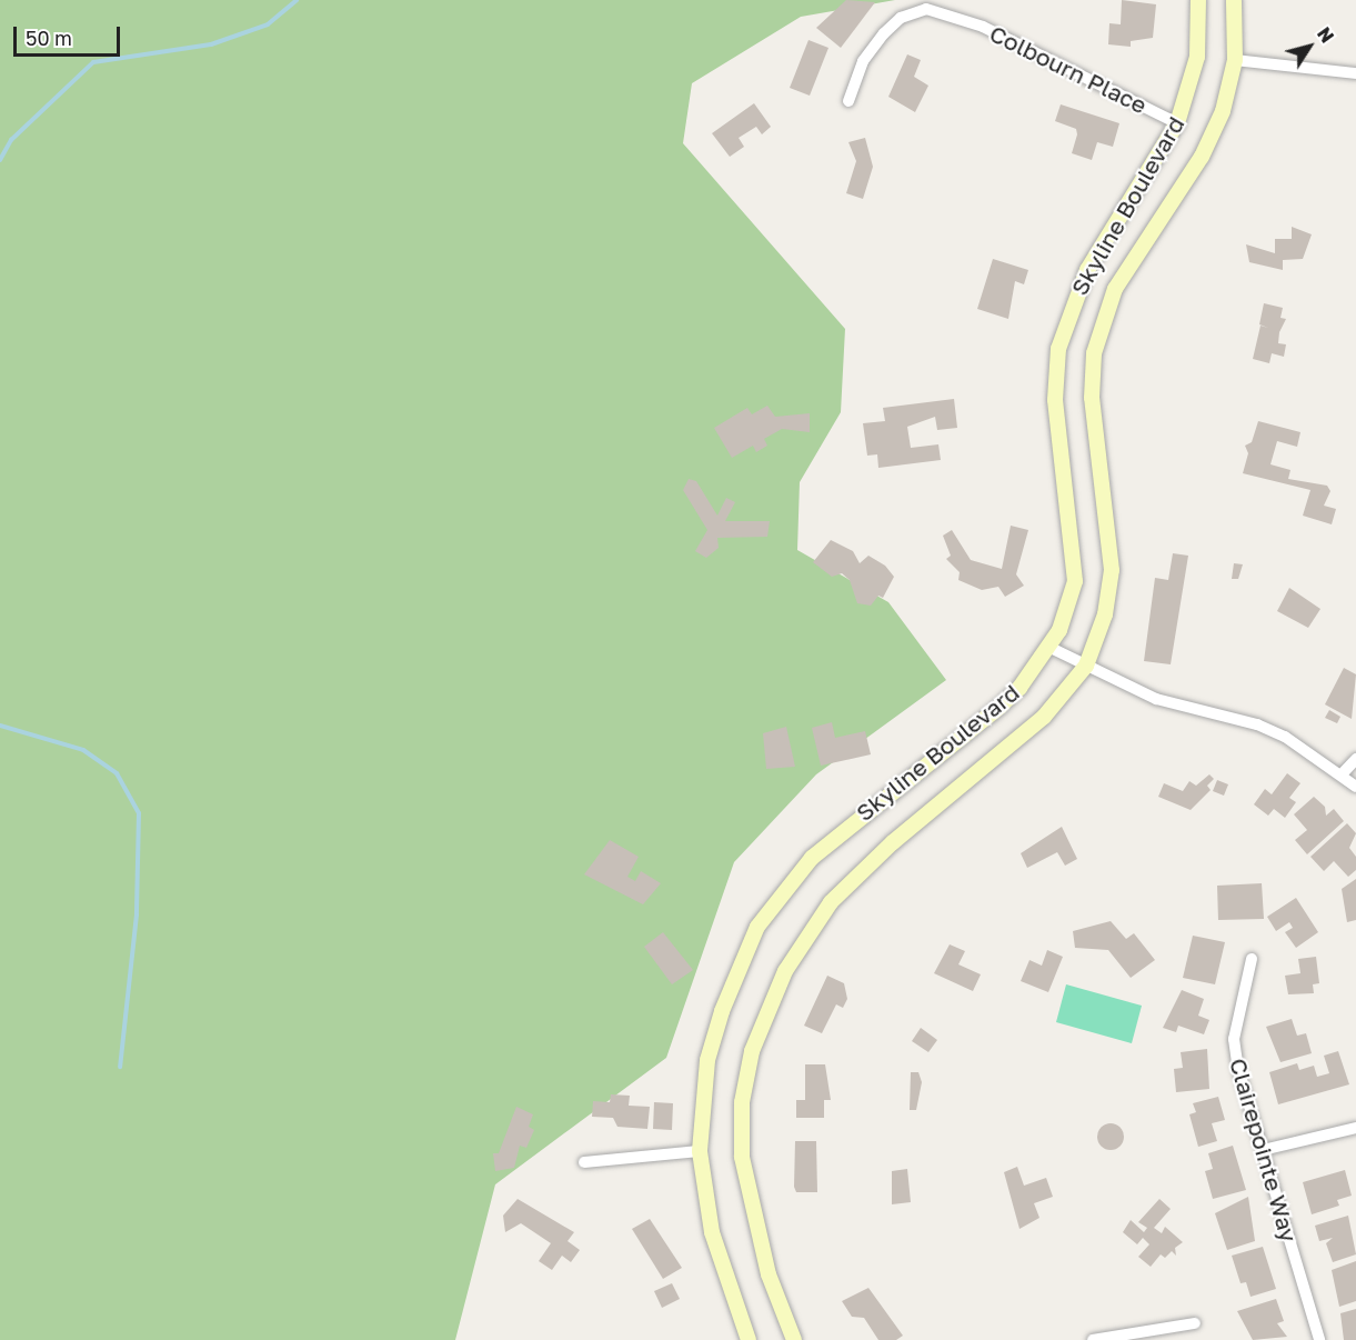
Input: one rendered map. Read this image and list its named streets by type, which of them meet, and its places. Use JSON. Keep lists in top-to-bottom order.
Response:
{
  "streets": {
    "main road": ["Skyline Boulevard"],
    "street": ["Colbourn Place", "Clairepointe Way"]
  },
  "crossings": [
    ["Colbourn Place", "Skyline Boulevard"]
  ],
  "scale_bar": "50 m",
  "north": "top right"
}
